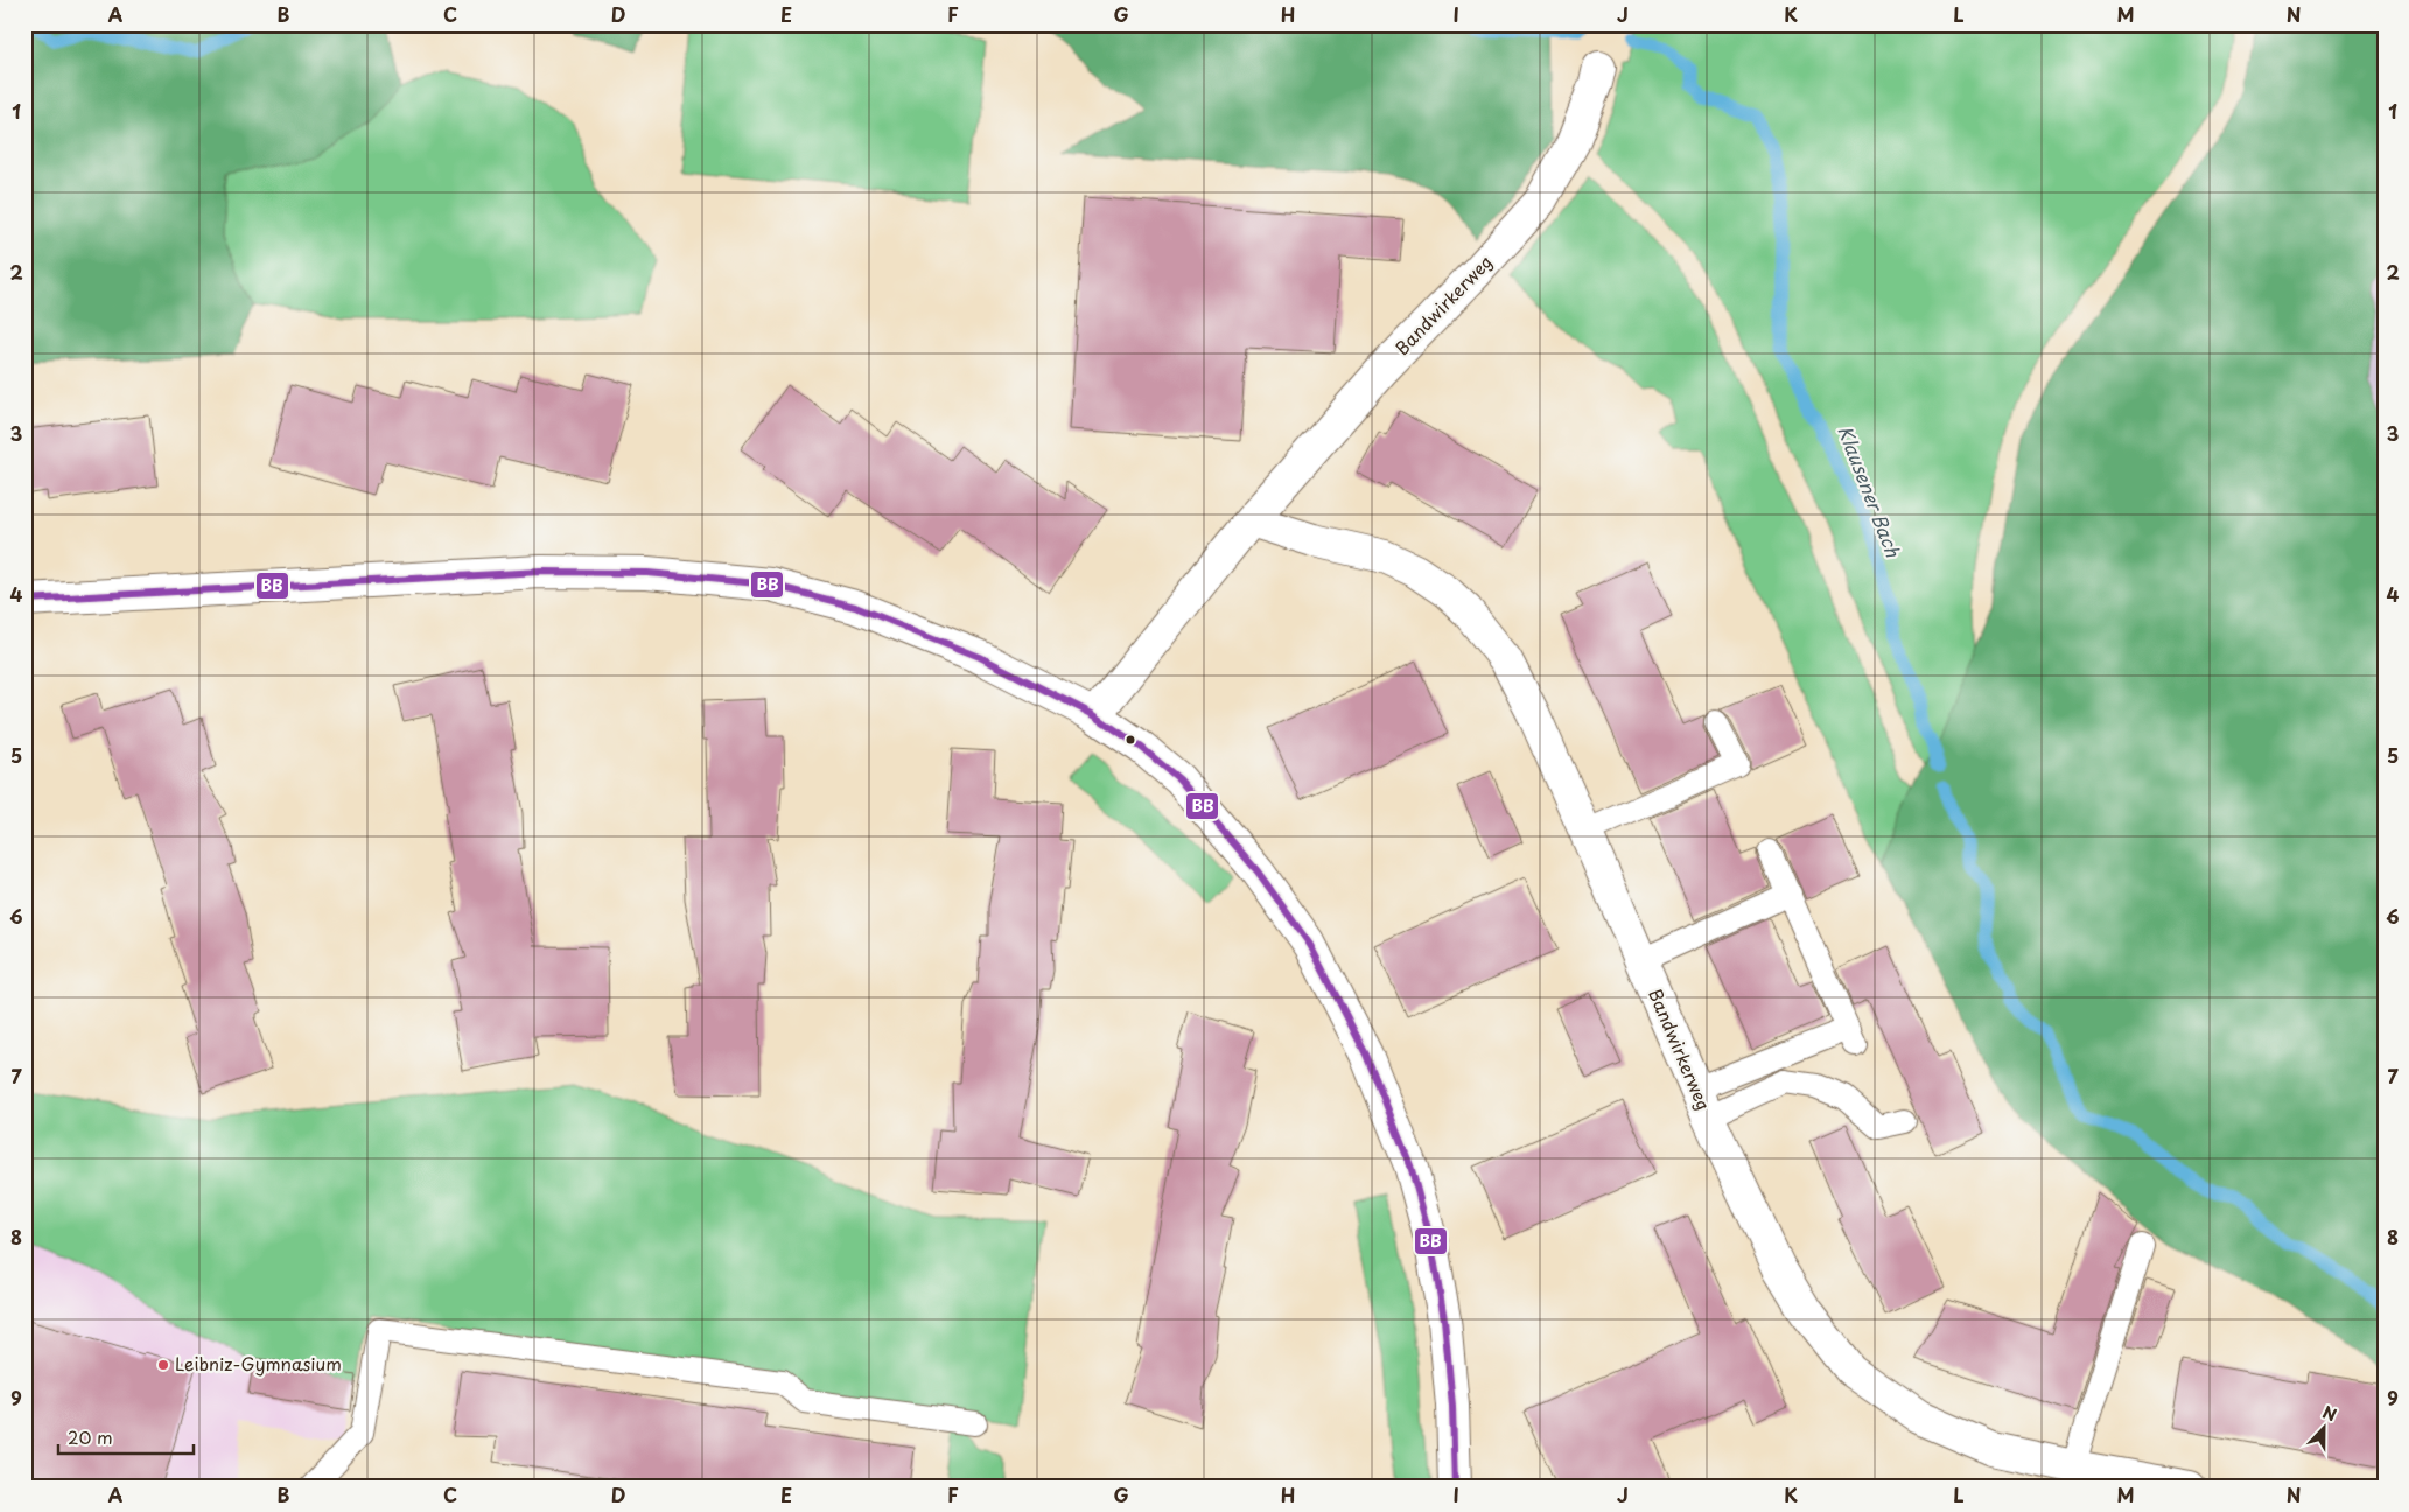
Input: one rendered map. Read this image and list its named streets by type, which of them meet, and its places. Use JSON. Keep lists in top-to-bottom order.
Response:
{
  "streets": {
    "street": ["Bandwirkerweg"]
  },
  "water": ["Klausener Bach"],
  "places": ["Leibniz-Gymnasium"],
  "lines": ["transit line BB"],
  "scale_bar": "20 m",
  "north": "top",
  "grid": {
    "columns": [
      "A",
      "B",
      "C",
      "D",
      "E",
      "F",
      "G",
      "H",
      "I",
      "J",
      "K",
      "L",
      "M",
      "N"
    ],
    "rows": [
      "1",
      "2",
      "3",
      "4",
      "5",
      "6",
      "7",
      "8",
      "9"
    ]
  }
}
